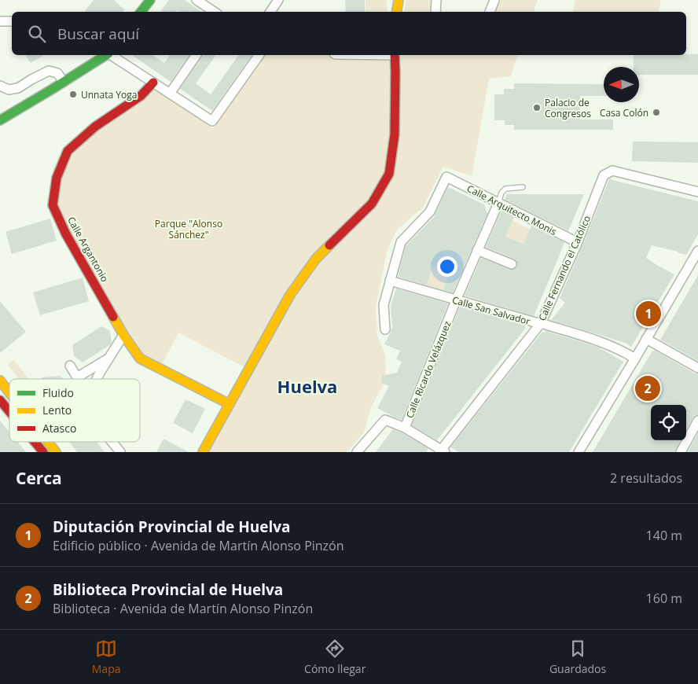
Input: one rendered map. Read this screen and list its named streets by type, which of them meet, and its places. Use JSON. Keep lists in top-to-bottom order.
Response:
{
  "streets": {
    "street": [
      "Calle Arquitecto Monis",
      "Calle Argantonio",
      "Calle Fernando el Católico",
      "Calle San Salvador",
      "Calle Ricardo Velázquez"
    ]
  },
  "crossings": [
    ["Calle Arquitecto Monis", "Calle Fernando el Católico"],
    ["Calle Arquitecto Monis", "Calle San Salvador"],
    ["Calle Arquitecto Monis", "Calle Ricardo Velázquez"],
    ["Calle Fernando el Católico", "Calle San Salvador"],
    ["Calle San Salvador", "Calle Ricardo Velázquez"]
  ],
  "districts": ["Huelva"],
  "parks": ["Parque \"Alonso Sánchez\""],
  "places": ["Unnata Yoga", "Palacio de Congresos", "Casa Colón"],
  "legend": ["Fluido", "Lento", "Atasco"],
  "north": "left",
  "page": {
    "search": "Buscar aquí",
    "pins": ["1", "2"],
    "heading": ["Cerca", "2 resultados"],
    "list": [
      {
        "mark": "1",
        "name": "Diputación Provincial de Huelva",
        "note": "Edificio público · Avenida de Martín Alonso Pinzón",
        "value": "140 m"
      },
      {
        "mark": "2",
        "name": "Biblioteca Provincial de Huelva",
        "note": "Biblioteca · Avenida de Martín Alonso Pinzón",
        "value": "160 m"
      }
    ],
    "nav": ["Mapa", "Cómo llegar", "Guardados"]
  }
}
